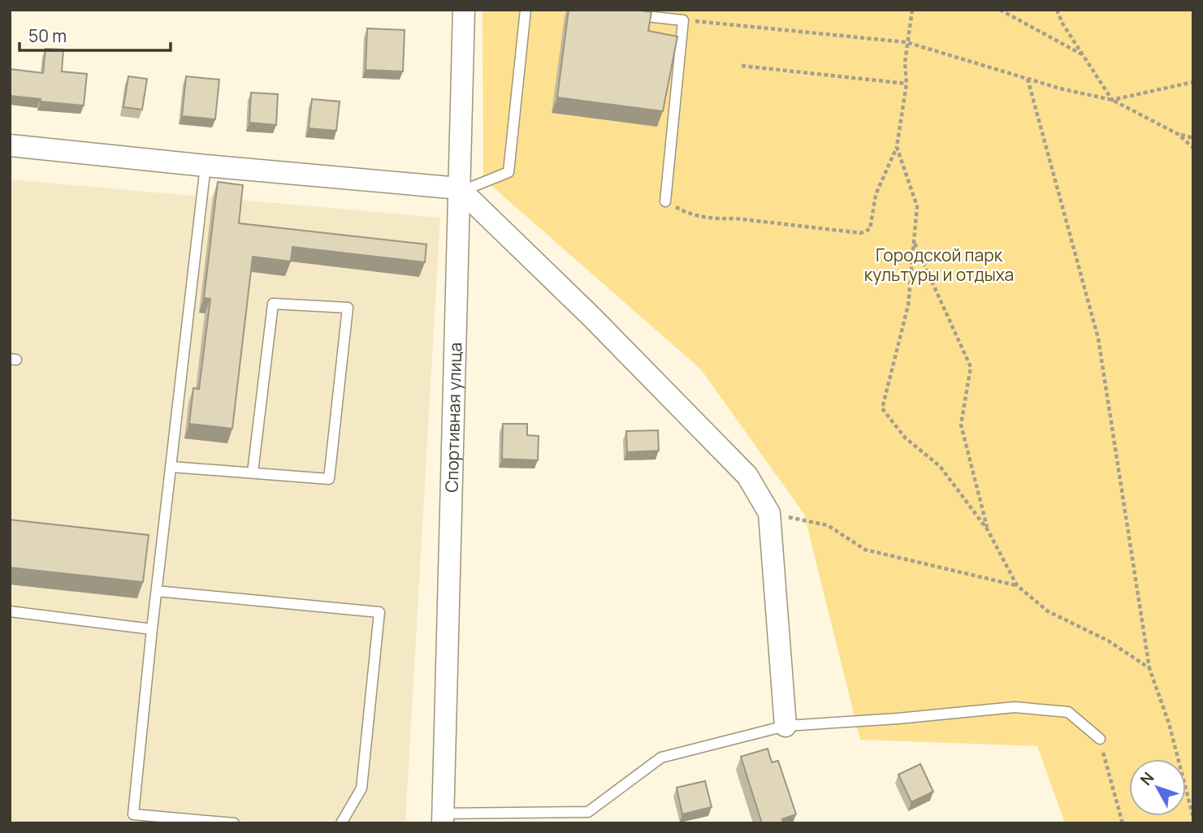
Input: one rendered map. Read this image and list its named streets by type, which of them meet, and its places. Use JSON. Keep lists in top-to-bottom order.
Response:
{
  "streets": {
    "street": ["Спортивная улица"]
  },
  "parks": ["Городской парк культуры и отдыха"],
  "scale_bar": "50 m",
  "north": "top left"
}
